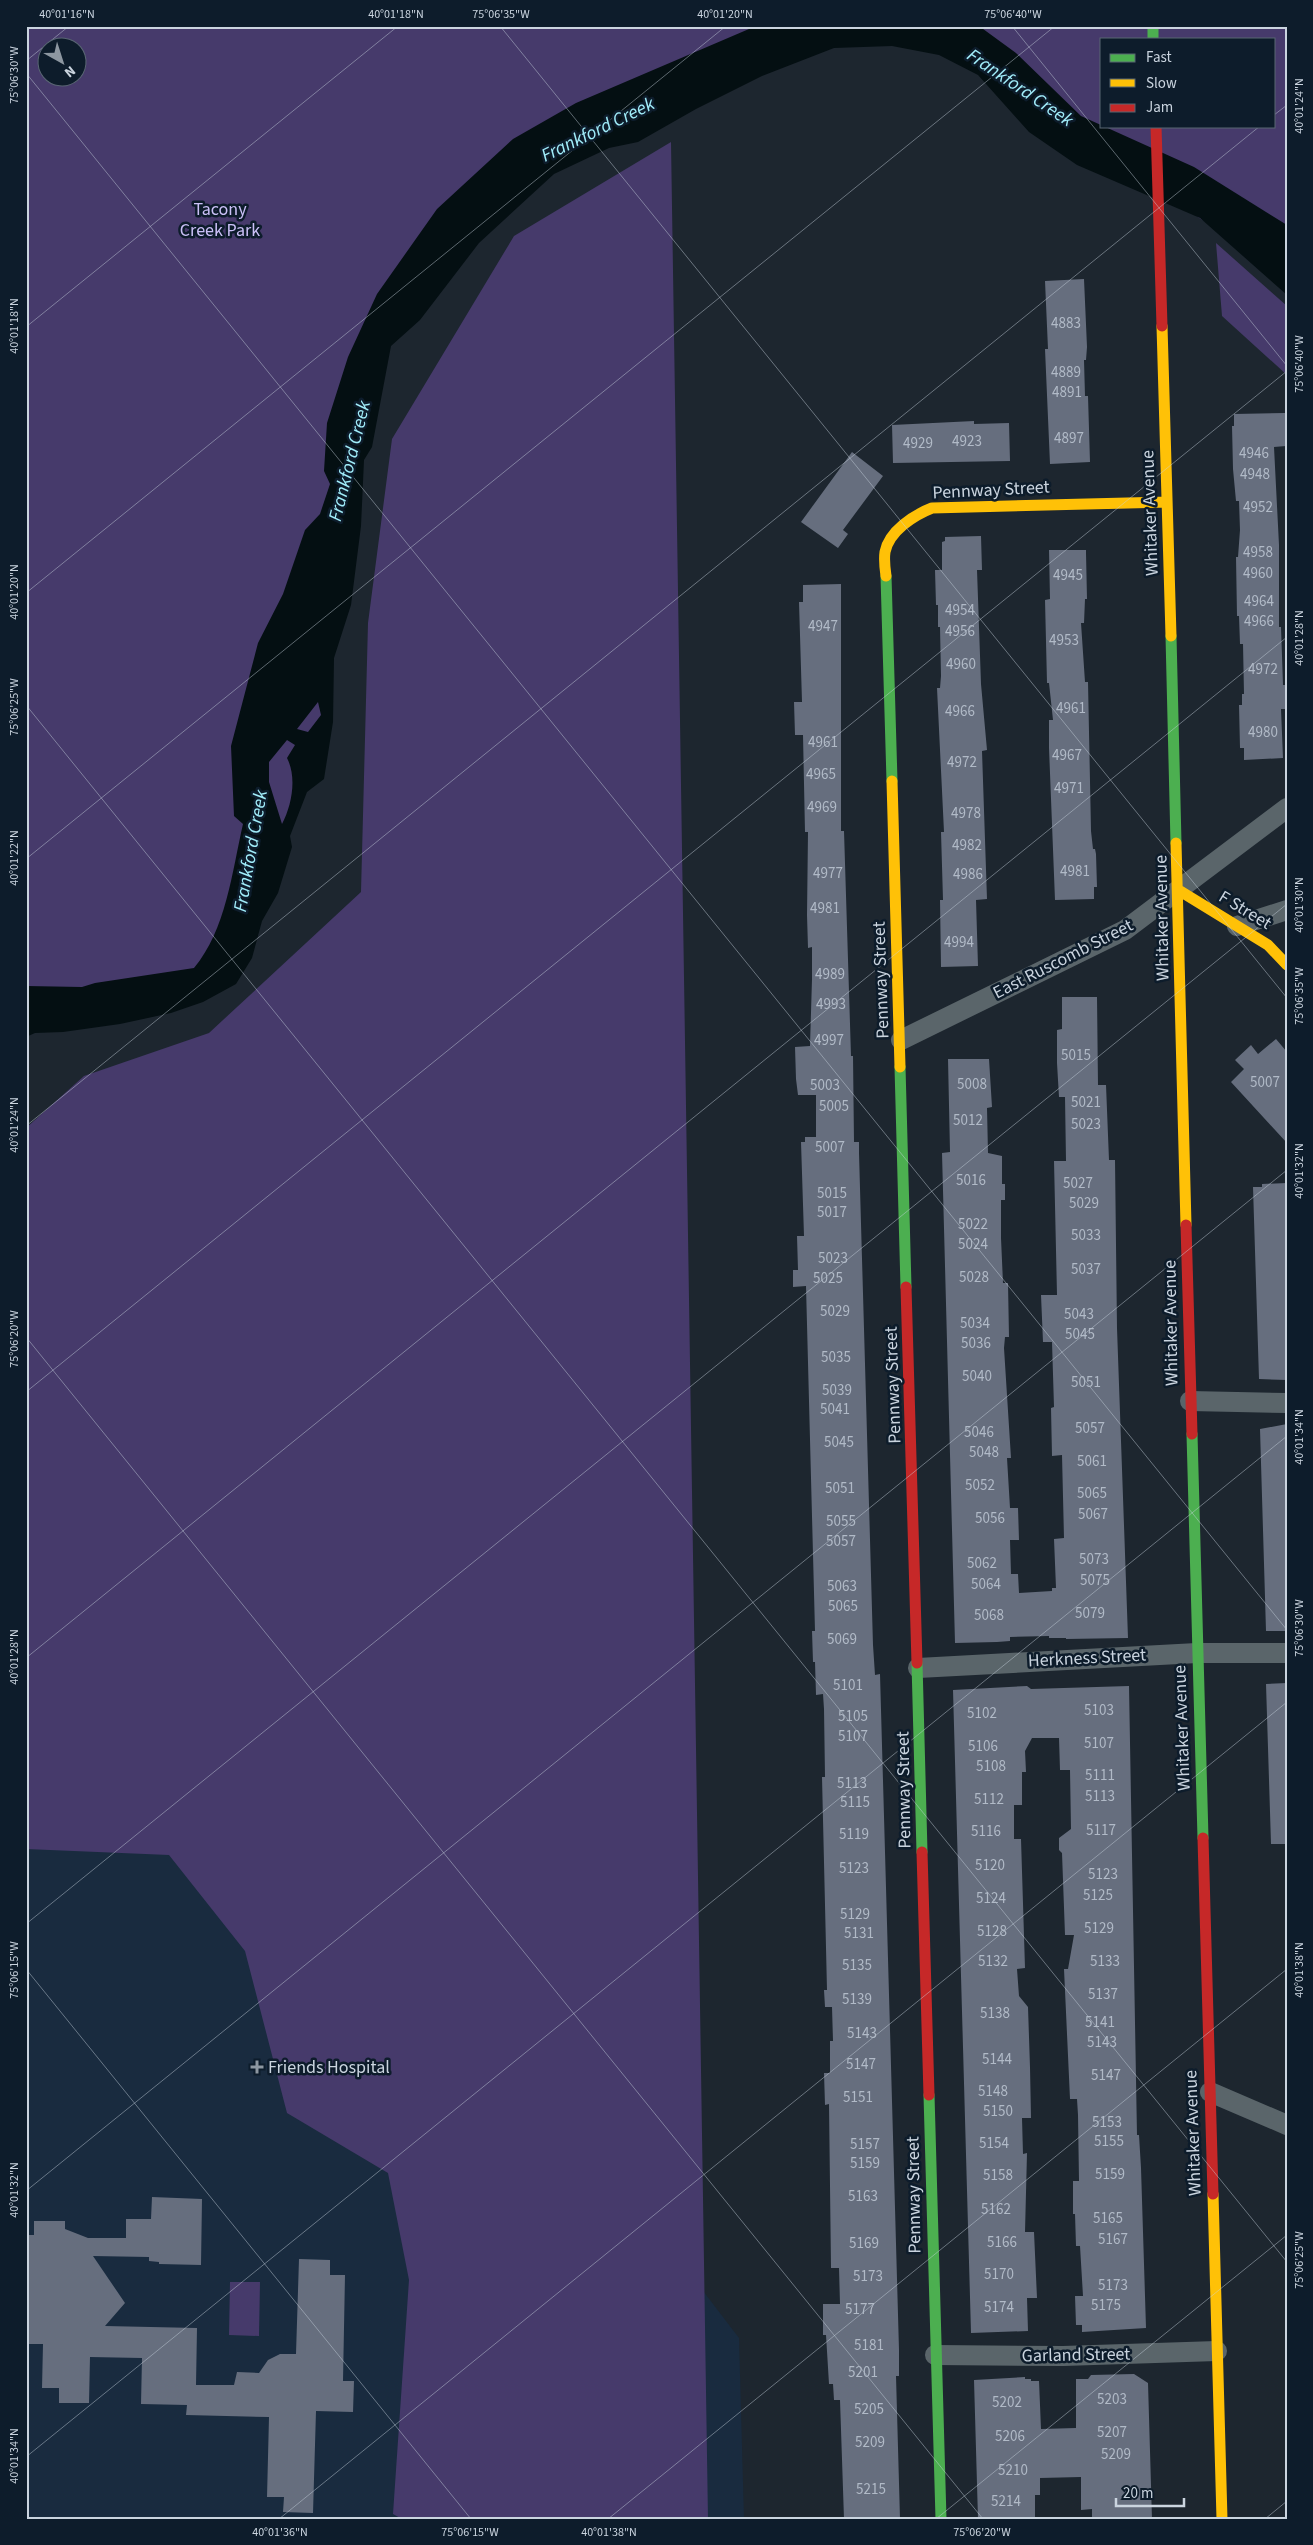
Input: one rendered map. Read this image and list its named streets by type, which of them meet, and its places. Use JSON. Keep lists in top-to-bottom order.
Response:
{
  "streets": {
    "main road": ["Pennway Street", "Whitaker Avenue", "F Street"],
    "street": ["East Ruscomb Street", "Herkness Street", "Garland Street"]
  },
  "crossings": [
    ["Pennway Street", "Whitaker Avenue"],
    ["Pennway Street", "East Ruscomb Street"],
    ["Pennway Street", "Herkness Street"],
    ["Pennway Street", "Garland Street"],
    ["Whitaker Avenue", "F Street"],
    ["Whitaker Avenue", "East Ruscomb Street"],
    ["Whitaker Avenue", "Herkness Street"],
    ["Whitaker Avenue", "Garland Street"],
    ["F Street", "East Ruscomb Street"]
  ],
  "water": ["Frankford Creek"],
  "parks": ["Tacony Creek Park"],
  "places": {
    "health": ["Friends Hospital"]
  },
  "house_numbers": [
    "4883",
    "4889",
    "4891",
    "4897",
    "4923",
    "4929",
    "4946",
    "4948",
    "4952",
    "4958",
    "4960",
    "4945",
    "4964",
    "4954",
    "4966",
    "4947",
    "4956",
    "4953",
    "4960",
    "4972",
    "4961",
    "4966",
    "4980",
    "4961",
    "4967",
    "4972",
    "4965",
    "4971",
    "4969",
    "4978",
    "4982",
    "4981",
    "4977",
    "4986",
    "4981",
    "4994",
    "4989",
    "4993",
    "4997",
    "5015",
    "5007",
    "5008",
    "5003",
    "5021",
    "5005",
    "5012",
    "5023",
    "5007",
    "5016",
    "5027",
    "5015",
    "5029",
    "5017",
    "5022",
    "5033",
    "5024",
    "5023",
    "5037",
    "5028",
    "5025",
    "5029",
    "5043",
    "5034",
    "5045",
    "5036",
    "5035",
    "5040",
    "5051",
    "5039",
    "5041",
    "5057",
    "5046",
    "5045",
    "5048",
    "5061",
    "5052",
    "5051",
    "5065",
    "5067",
    "5056",
    "5055",
    "5057",
    "5073",
    "5062",
    "5075",
    "5064",
    "5063",
    "5065",
    "5079",
    "5068",
    "5069",
    "5101",
    "5103",
    "5102",
    "5105",
    "5107",
    "5107",
    "5106",
    "5108",
    "5111",
    "5113",
    "5113",
    "5112",
    "5115",
    "5117",
    "5116",
    "5119",
    "5120",
    "5123",
    "5123",
    "5125",
    "5124",
    "5129",
    "5129",
    "5128",
    "5131",
    "5132",
    "5133",
    "5135",
    "5137",
    "5139",
    "5138",
    "5141",
    "5143",
    "5143",
    "5144",
    "5147",
    "5147",
    "5148",
    "5151",
    "5150",
    "5153",
    "5155",
    "5154",
    "5157",
    "5159",
    "5159",
    "5158",
    "5163",
    "5162",
    "5165",
    "5167",
    "5166",
    "5169",
    "5170",
    "5173",
    "5173",
    "5175",
    "5174",
    "5177",
    "5181",
    "5201",
    "5203",
    "5202",
    "5205",
    "5207",
    "5206",
    "5209",
    "5209",
    "5210",
    "5215",
    "5214"
  ],
  "legend": ["Fast", "Slow", "Jam"],
  "scale_bar": "20 m",
  "north": "bottom right",
  "coordinates": [
    "40°01'16\"N",
    "40°01'18\"N",
    "75°06'35\"W",
    "40°01'20\"N",
    "75°06'40\"W",
    "75°06'30\"W",
    "40°01'24\"N",
    "40°01'28\"N",
    "75°06'25\"W",
    "40°01'22\"N",
    "40°01'30\"N",
    "40°01'32\"N",
    "75°06'20\"W",
    "40°01'34\"N",
    "40°01'38\"N",
    "75°06'15\"W",
    "40°01'36\"N"
  ]
}
